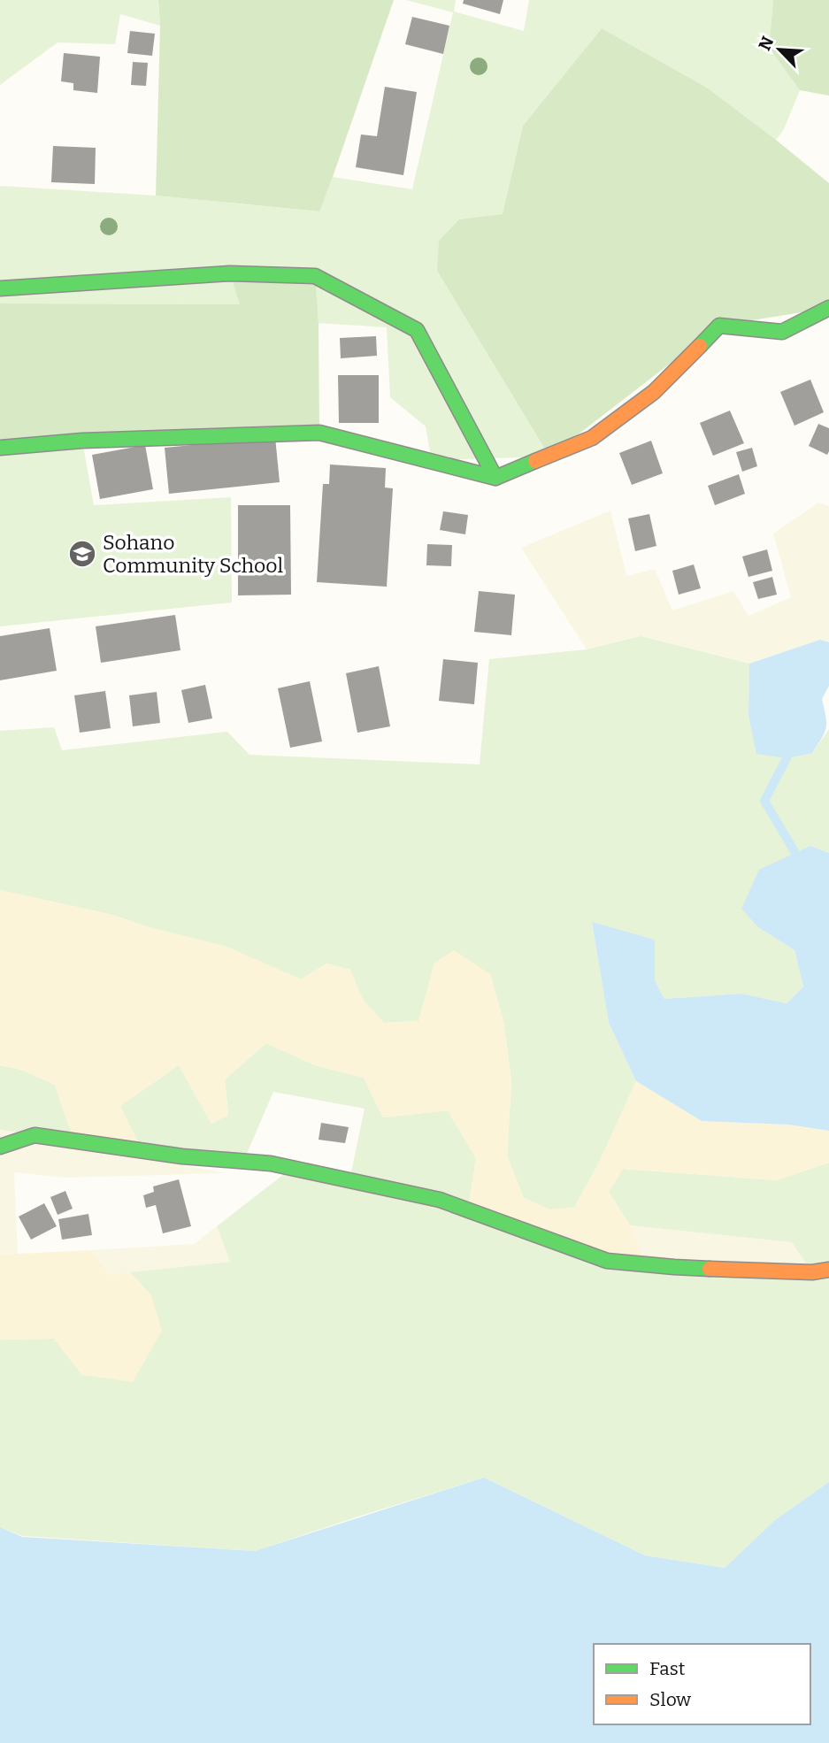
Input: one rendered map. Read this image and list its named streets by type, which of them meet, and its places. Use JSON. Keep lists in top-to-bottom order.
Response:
{
  "places": {
    "school or university": ["Sohano Community School"]
  },
  "legend": ["Fast", "Slow"],
  "north": "top left"
}
